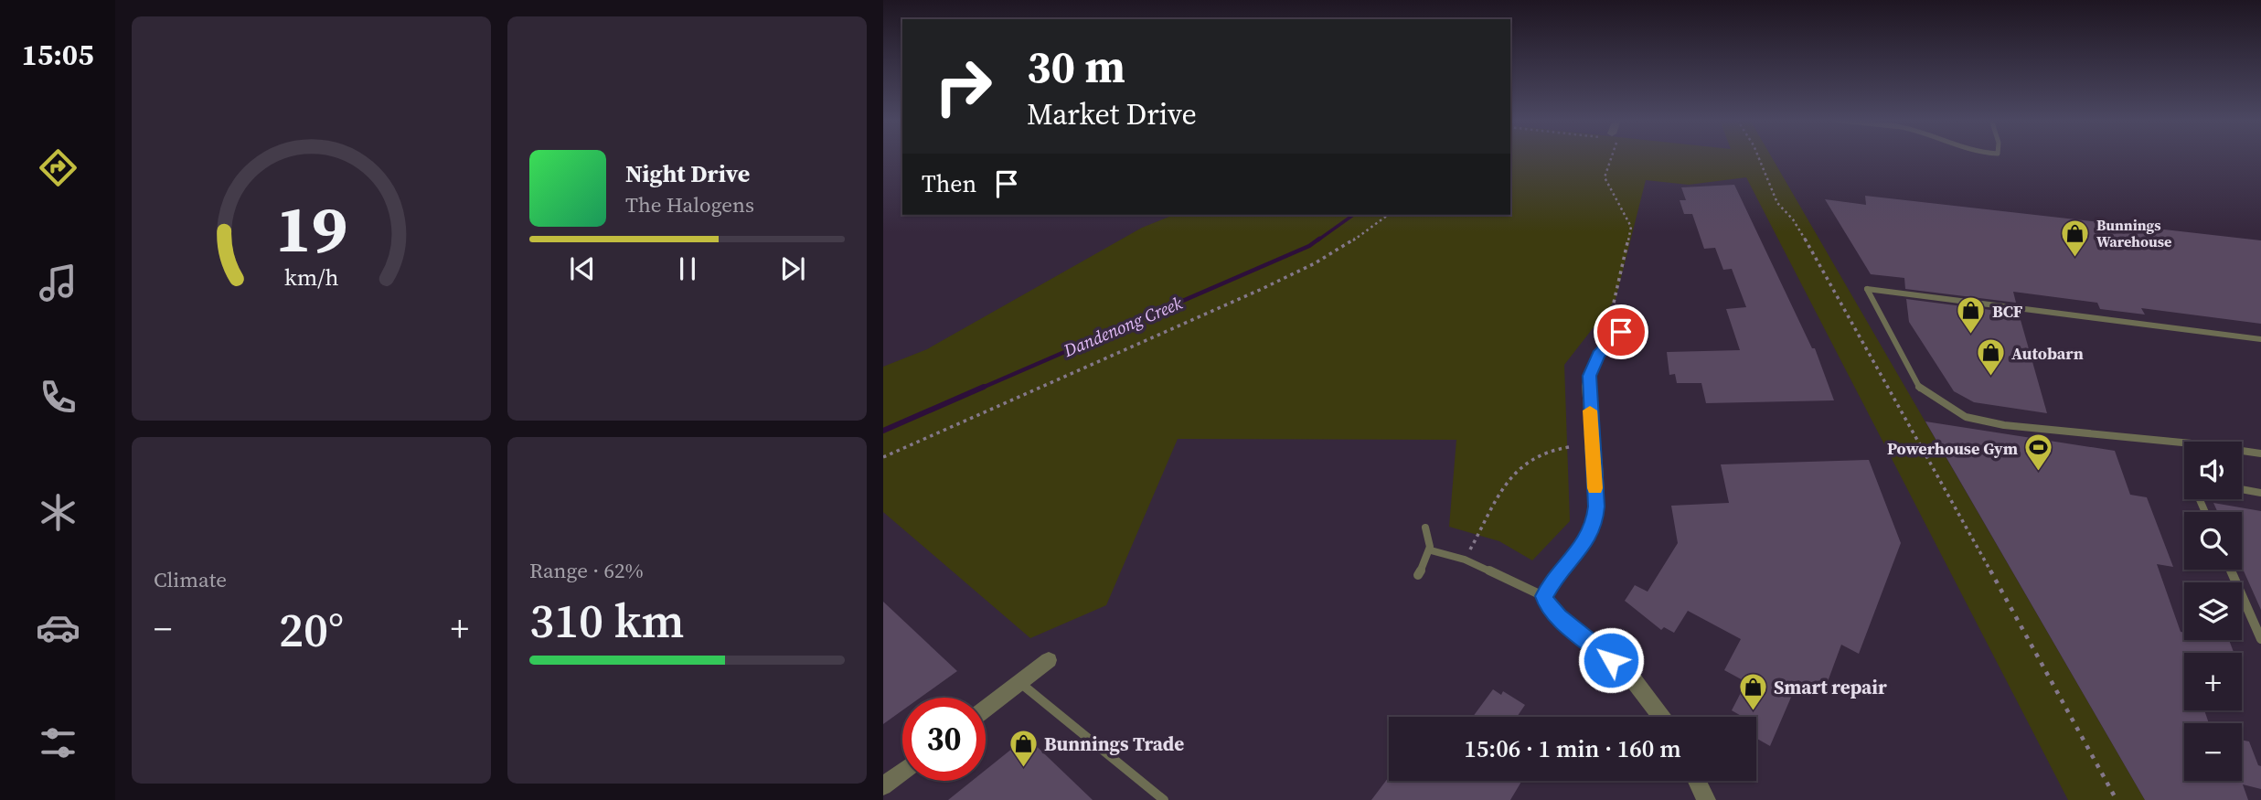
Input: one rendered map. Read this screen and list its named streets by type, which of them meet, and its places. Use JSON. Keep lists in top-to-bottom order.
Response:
{
  "water": ["Dandenong Creek"],
  "places": {
    "shop": [
      "Bunnings Warehouse",
      "BCF",
      "Autobarn",
      "Smart repair",
      "Bunnings Trade"
    ],
    "sports": ["Powerhouse Gym"]
  },
  "page": {
    "tabs": "15:05",
    "turn": ["30 m", "Market Drive"],
    "song": ["Night Drive", "The Halogens"],
    "then": "Then",
    "tile": [
      "Climate",
      ["Range · 62%", "310 km"]
    ],
    "map_buttons": ["+", "−"],
    "heat": ["−", "20°", "+"],
    "limit": "30",
    "trip": "15:06 · 1 min · 160 m",
    "gauge": ["19", "km/h"]
  }
}
